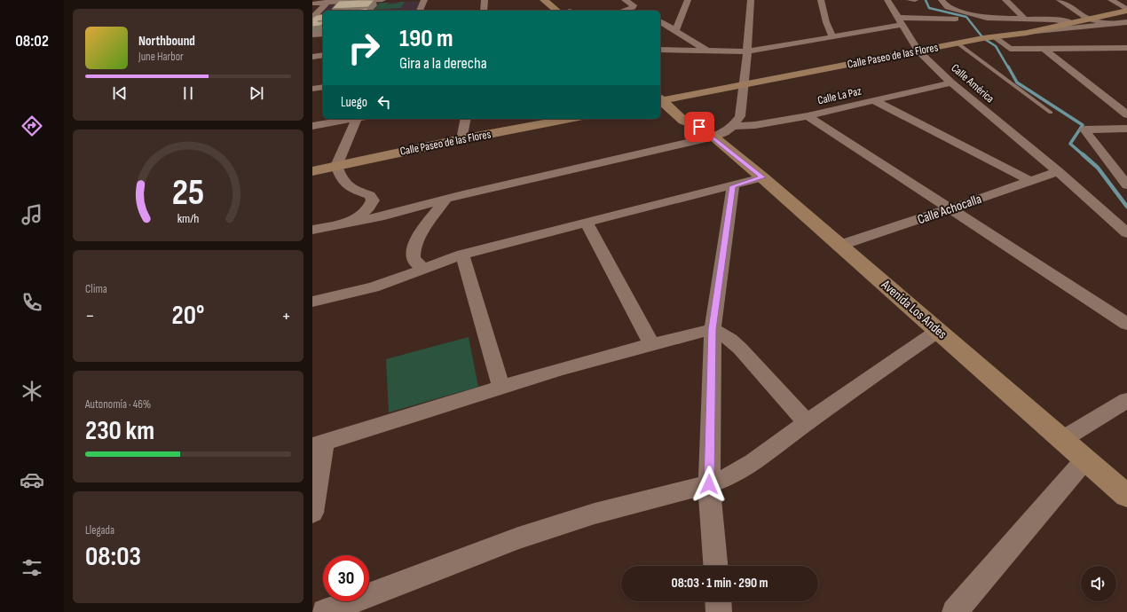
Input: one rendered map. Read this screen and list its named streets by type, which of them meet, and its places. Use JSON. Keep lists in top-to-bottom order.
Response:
{
  "streets": {
    "street": [
      "Calle Paseo de las Flores",
      "Calle América",
      "Calle La Paz",
      "Calle Achocalla",
      "Avenida Los Andes"
    ]
  },
  "crossings": [
    ["Calle Paseo de las Flores", "Calle América"],
    ["Calle América", "Calle La Paz"],
    ["Calle América", "Calle Achocalla"],
    ["Calle Achocalla", "Avenida Los Andes"]
  ],
  "page": {
    "tabs": "08:02",
    "turn": ["190 m", "Gira a la derecha"],
    "song": ["Northbound", "June Harbor"],
    "then": "Luego",
    "tile": [
      "Clima",
      ["Autonomía · 46%", "230 km"],
      ["Llegada", "08:03"]
    ],
    "heat": ["−", "20°", "+"],
    "limit": "30",
    "trip": "08:03 · 1 min · 290 m",
    "gauge": ["25", "km/h"]
  }
}
